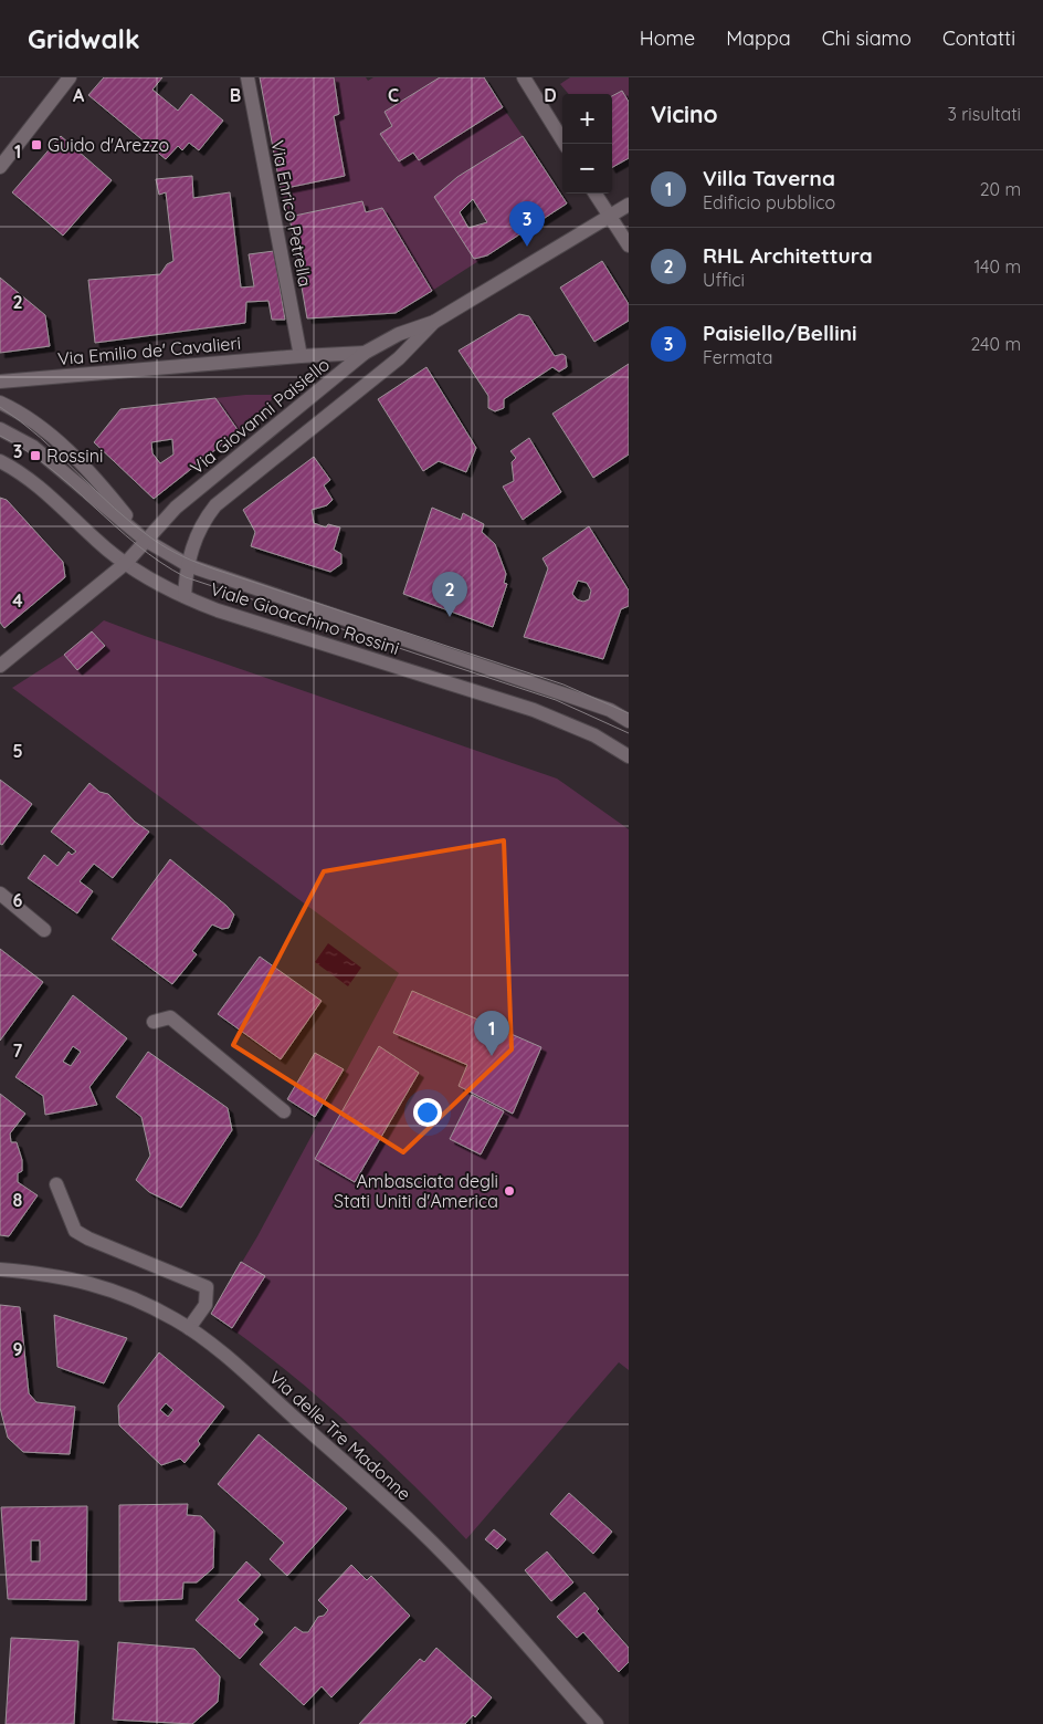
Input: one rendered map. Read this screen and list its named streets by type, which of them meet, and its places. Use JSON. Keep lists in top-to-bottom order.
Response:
{
  "streets": {
    "street": [
      "Via Enrico Petrella",
      "Via Emilio de' Cavalieri",
      "Via Giovanni Paisiello",
      "Viale Gioacchino Rossini",
      "Via delle Tre Madonne"
    ]
  },
  "crossings": [
    ["Via Enrico Petrella", "Via Emilio de' Cavalieri"],
    ["Via Emilio de' Cavalieri", "Via Giovanni Paisiello"],
    ["Via Giovanni Paisiello", "Viale Gioacchino Rossini"]
  ],
  "places": {
    "transit": ["Guido d'Arezzo", "Rossini"],
    "other": ["Ambasciata degli Stati Uniti d'America"]
  },
  "page": {
    "header": "Gridwalk",
    "nav": [
      "Home",
      "Mappa",
      "Chi siamo",
      "Contatti"
    ],
    "heading": ["Vicino", "3 risultati"],
    "map_buttons": ["+", "−"],
    "list": [
      {
        "mark": "1",
        "name": "Villa Taverna",
        "note": "Edificio pubblico",
        "value": "20 m"
      },
      {
        "mark": "2",
        "name": "RHL Architettura",
        "note": "Uffici",
        "value": "140 m"
      },
      {
        "mark": "3",
        "name": "Paisiello/Bellini",
        "note": "Fermata",
        "value": "240 m"
      }
    ],
    "pins": ["3", "2", "1"]
  },
  "grid": {
    "columns": [
      "A",
      "B",
      "C",
      "D"
    ],
    "rows": [
      "1",
      "2",
      "3",
      "4",
      "5",
      "6",
      "7",
      "8",
      "9"
    ]
  }
}
